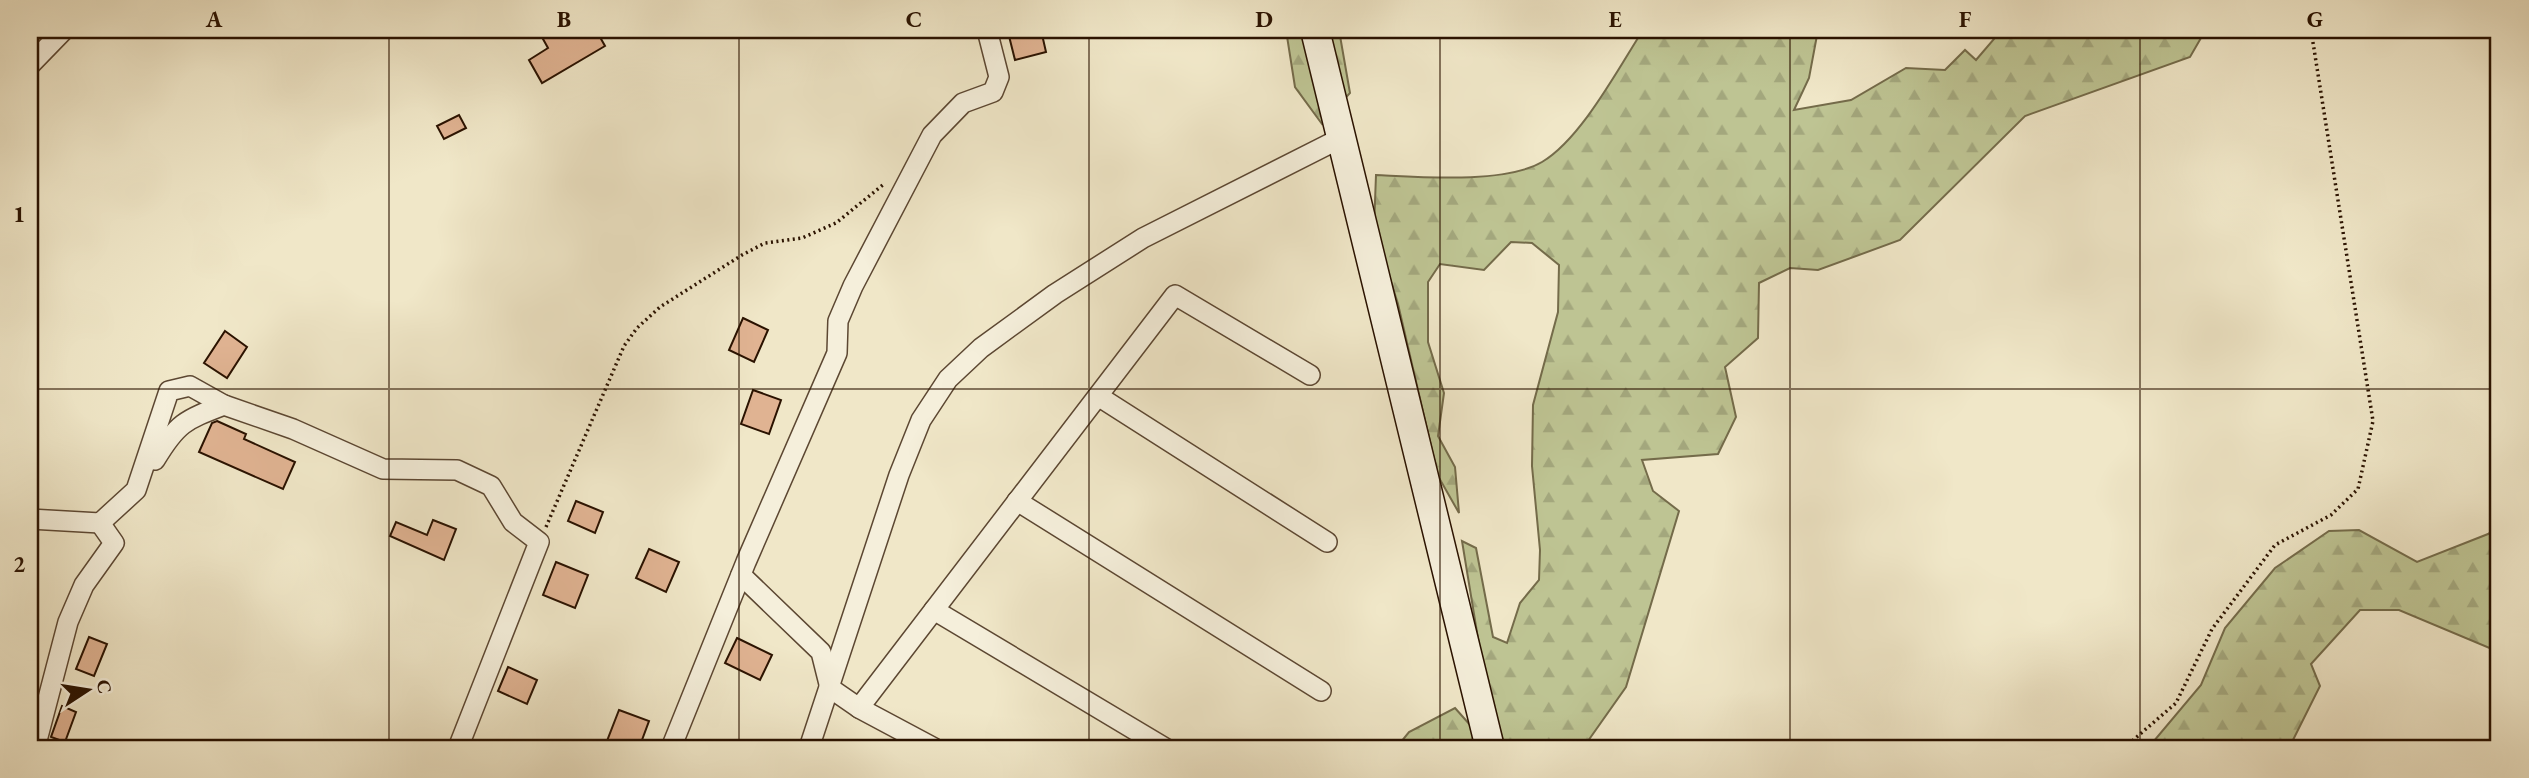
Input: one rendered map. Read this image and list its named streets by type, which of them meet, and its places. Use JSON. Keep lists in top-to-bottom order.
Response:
{
  "north": "right",
  "grid": {
    "columns": [
      "A",
      "B",
      "C",
      "D",
      "E",
      "F",
      "G"
    ],
    "rows": ["1", "2"]
  }
}
